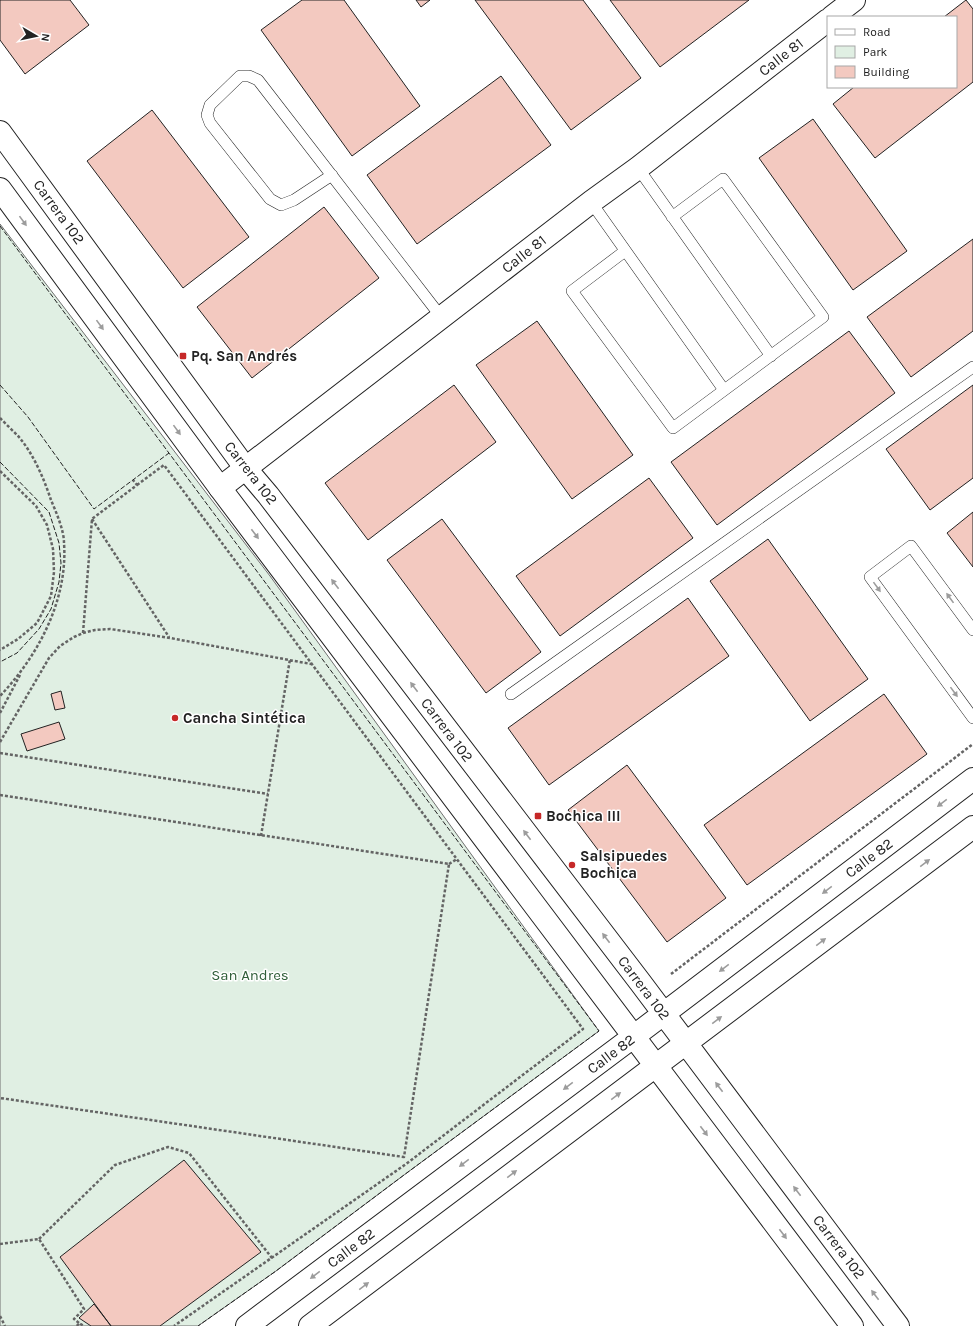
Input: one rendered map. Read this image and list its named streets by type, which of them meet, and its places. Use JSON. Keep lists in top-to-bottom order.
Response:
{
  "streets": {
    "street": ["Calle 81", "Carrera 102", "Calle 82"]
  },
  "crossings": [
    ["Calle 81", "Carrera 102"],
    ["Carrera 102", "Calle 82"]
  ],
  "parks": ["San Andres"],
  "places": {
    "transit": ["Pq. San Andrés", "Bochica III"],
    "other": ["Cancha Sintética", "Salsipuedes Bochica"]
  },
  "legend": ["Road", "Park", "Building"],
  "north": "right"
}
